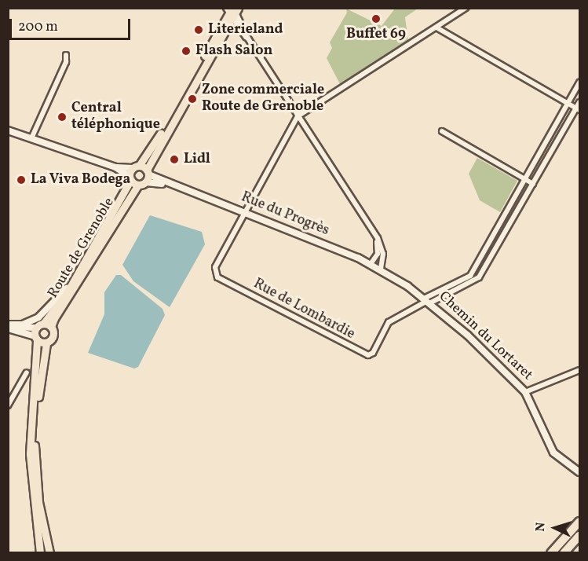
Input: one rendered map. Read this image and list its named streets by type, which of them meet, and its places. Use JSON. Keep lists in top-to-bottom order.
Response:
{
  "streets": {
    "main road": ["Rue du Progrès", "Route de Grenoble", "Chemin du Lortaret"],
    "street": ["Rue de Lombardie"]
  },
  "crossings": [
    ["Rue du Progrès", "Rue de Lombardie"],
    ["Rue du Progrès", "Chemin du Lortaret"],
    ["Rue de Lombardie", "Chemin du Lortaret"]
  ],
  "places": [
    "Buffet 69",
    "Literieland",
    "Flash Salon",
    "Zone commerciale Route de Grenoble",
    "Central téléphonique",
    "Lidl",
    "La Viva Bodega"
  ],
  "scale_bar": "200 m",
  "north": "left"
}
